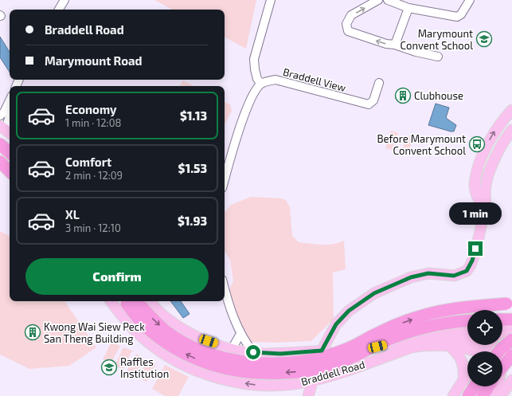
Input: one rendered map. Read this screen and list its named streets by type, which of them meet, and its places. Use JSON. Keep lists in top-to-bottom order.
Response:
{
  "streets": {
    "main road": ["Braddell Road"],
    "street": ["Braddell View"]
  },
  "places": {
    "school or university": ["Marymount Convent School", "Raffles Institution"],
    "building": ["Clubhouse", "Kwong Wai Siew Peck San Theng Building"],
    "bus stop": ["Before Marymount Convent School"]
  },
  "page": {
    "banner": ["Braddell Road", "Marymount Road"],
    "list": [
      {
        "name": "Economy",
        "note": "1 min · 12:08",
        "value": "$1.13"
      },
      {
        "name": "Comfort",
        "note": "2 min · 12:09",
        "value": "$1.53"
      },
      {
        "name": "XL",
        "note": "3 min · 12:10",
        "value": "$1.93"
      }
    ],
    "bubble": "1 min",
    "buttons": "Confirm"
  }
}
